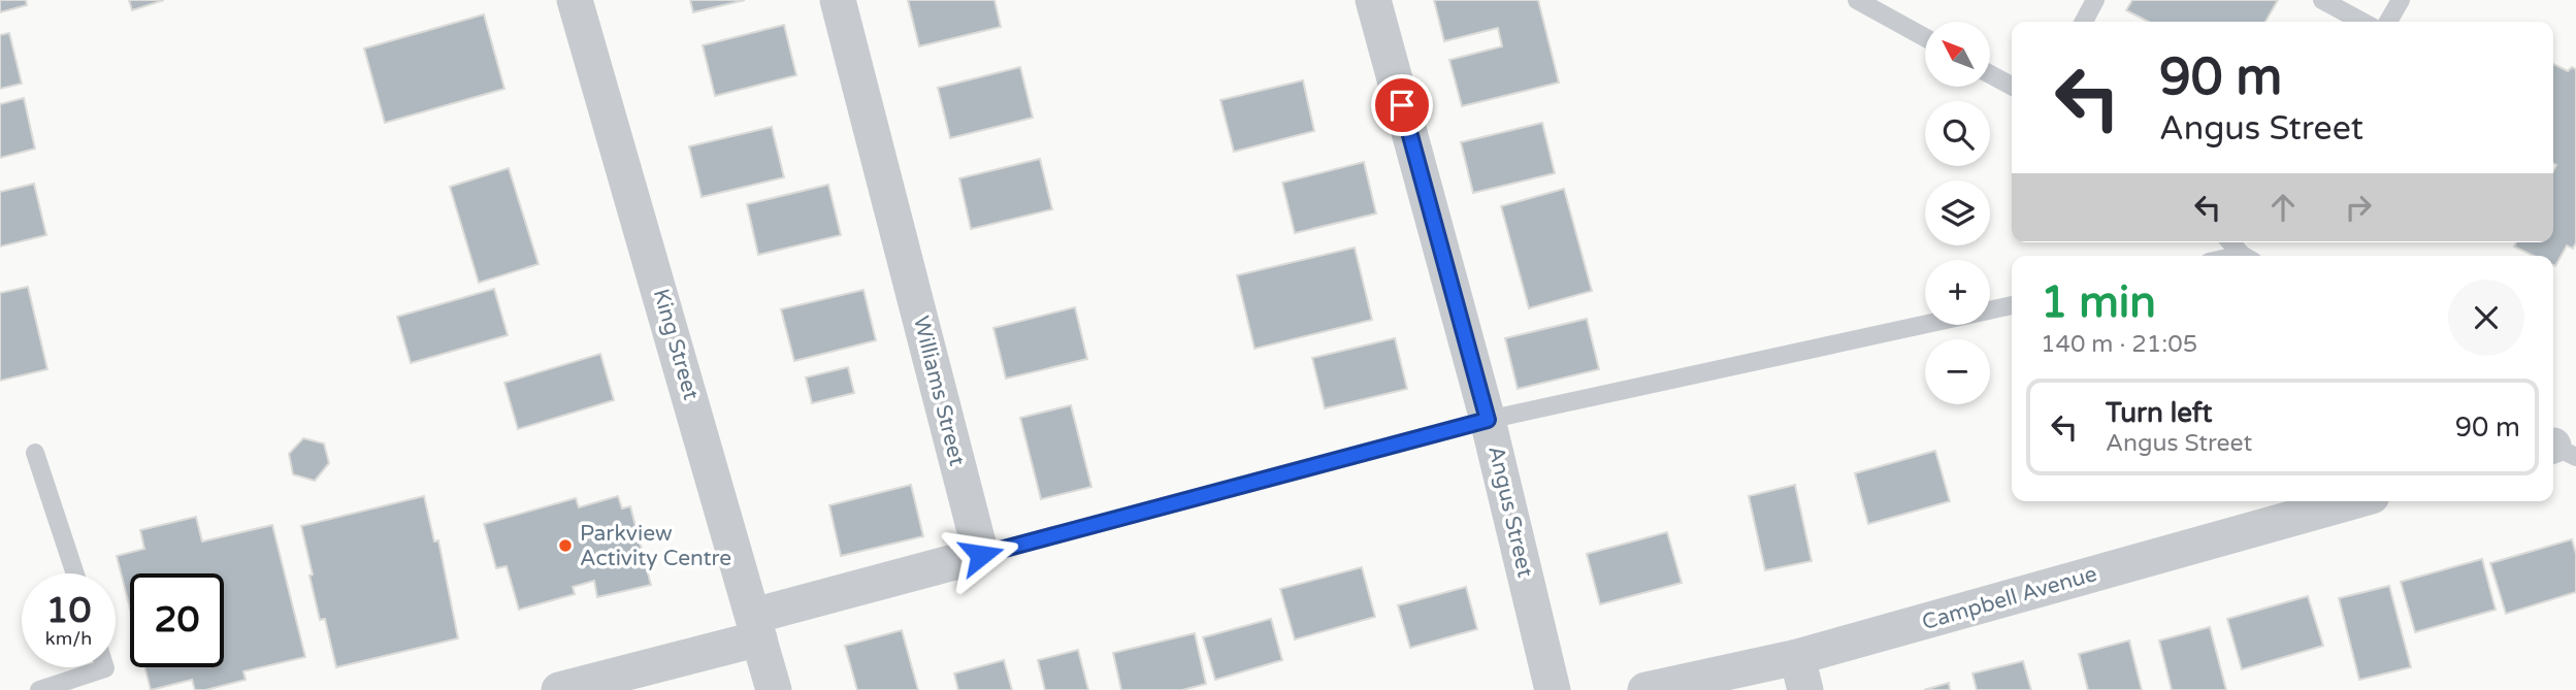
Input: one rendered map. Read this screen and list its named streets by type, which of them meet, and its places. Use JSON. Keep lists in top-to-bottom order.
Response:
{
  "streets": {
    "street": [
      "King Street",
      "Williams Street",
      "Angus Street",
      "Campbell Avenue"
    ]
  },
  "places": ["Parkview Activity Centre"],
  "north": "top left",
  "page": {
    "map_buttons": ["+", "−"],
    "turn": ["90 m", "Angus Street"],
    "heading": ["1 min", "140 m · 21:05"],
    "list": [
      {
        "name": "Turn left",
        "note": "Angus Street",
        "value": "90 m"
      }
    ],
    "speed": "10 km/h",
    "limit": "20"
  }
}
